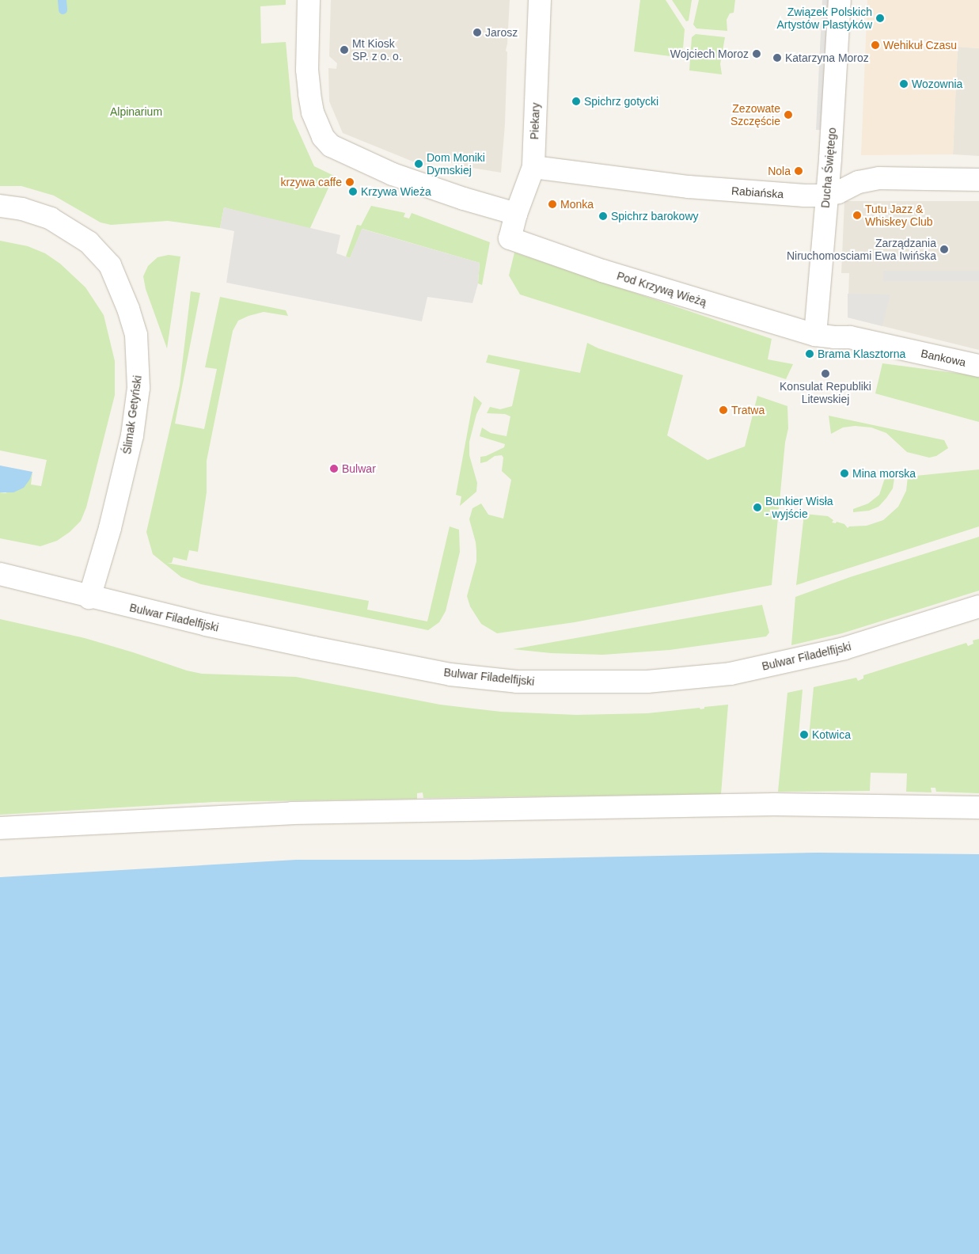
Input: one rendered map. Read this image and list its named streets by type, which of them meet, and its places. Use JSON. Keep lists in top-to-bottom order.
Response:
{
  "streets": {
    "street": [
      "Piekary",
      "Ducha Świętego",
      "Rabiańska",
      "Pod Krzywą Wieżą",
      "Bankowa",
      "Ślimak Getyński",
      "Bulwar Filadelfijski"
    ]
  },
  "crossings": [
    ["Piekary", "Rabiańska"],
    ["Piekary", "Pod Krzywą Wieżą"],
    ["Ducha Świętego", "Rabiańska"],
    ["Ducha Świętego", "Pod Krzywą Wieżą"],
    ["Ducha Świętego", "Bankowa"],
    ["Pod Krzywą Wieżą", "Bankowa"],
    ["Ślimak Getyński", "Bulwar Filadelfijski"]
  ],
  "parks": ["Alpinarium"],
  "places": [
    "Związek Polskich Artystów Plastyków",
    "Jarosz",
    "Wehikuł Czasu",
    "Mt Kiosk SP. z o. o.",
    "Wojciech Moroz",
    "Katarzyna Moroz",
    "Wozownia",
    "Spichrz gotycki",
    "Zezowate Szczęście",
    "Dom Moniki Dymskiej",
    "Nola",
    "krzywa caffe",
    "Krzywa Wieża",
    "Monka",
    "Tutu Jazz & Whiskey Club",
    "Spichrz barokowy",
    "Zarządzania Niruchomosciami Ewa Iwińska",
    "Brama Klasztorna",
    "Konsulat Republiki Litewskiej",
    "Tratwa",
    "Bulwar",
    "Mina morska",
    "Bunkier Wisła - wyjście",
    "Kotwica"
  ]
}
